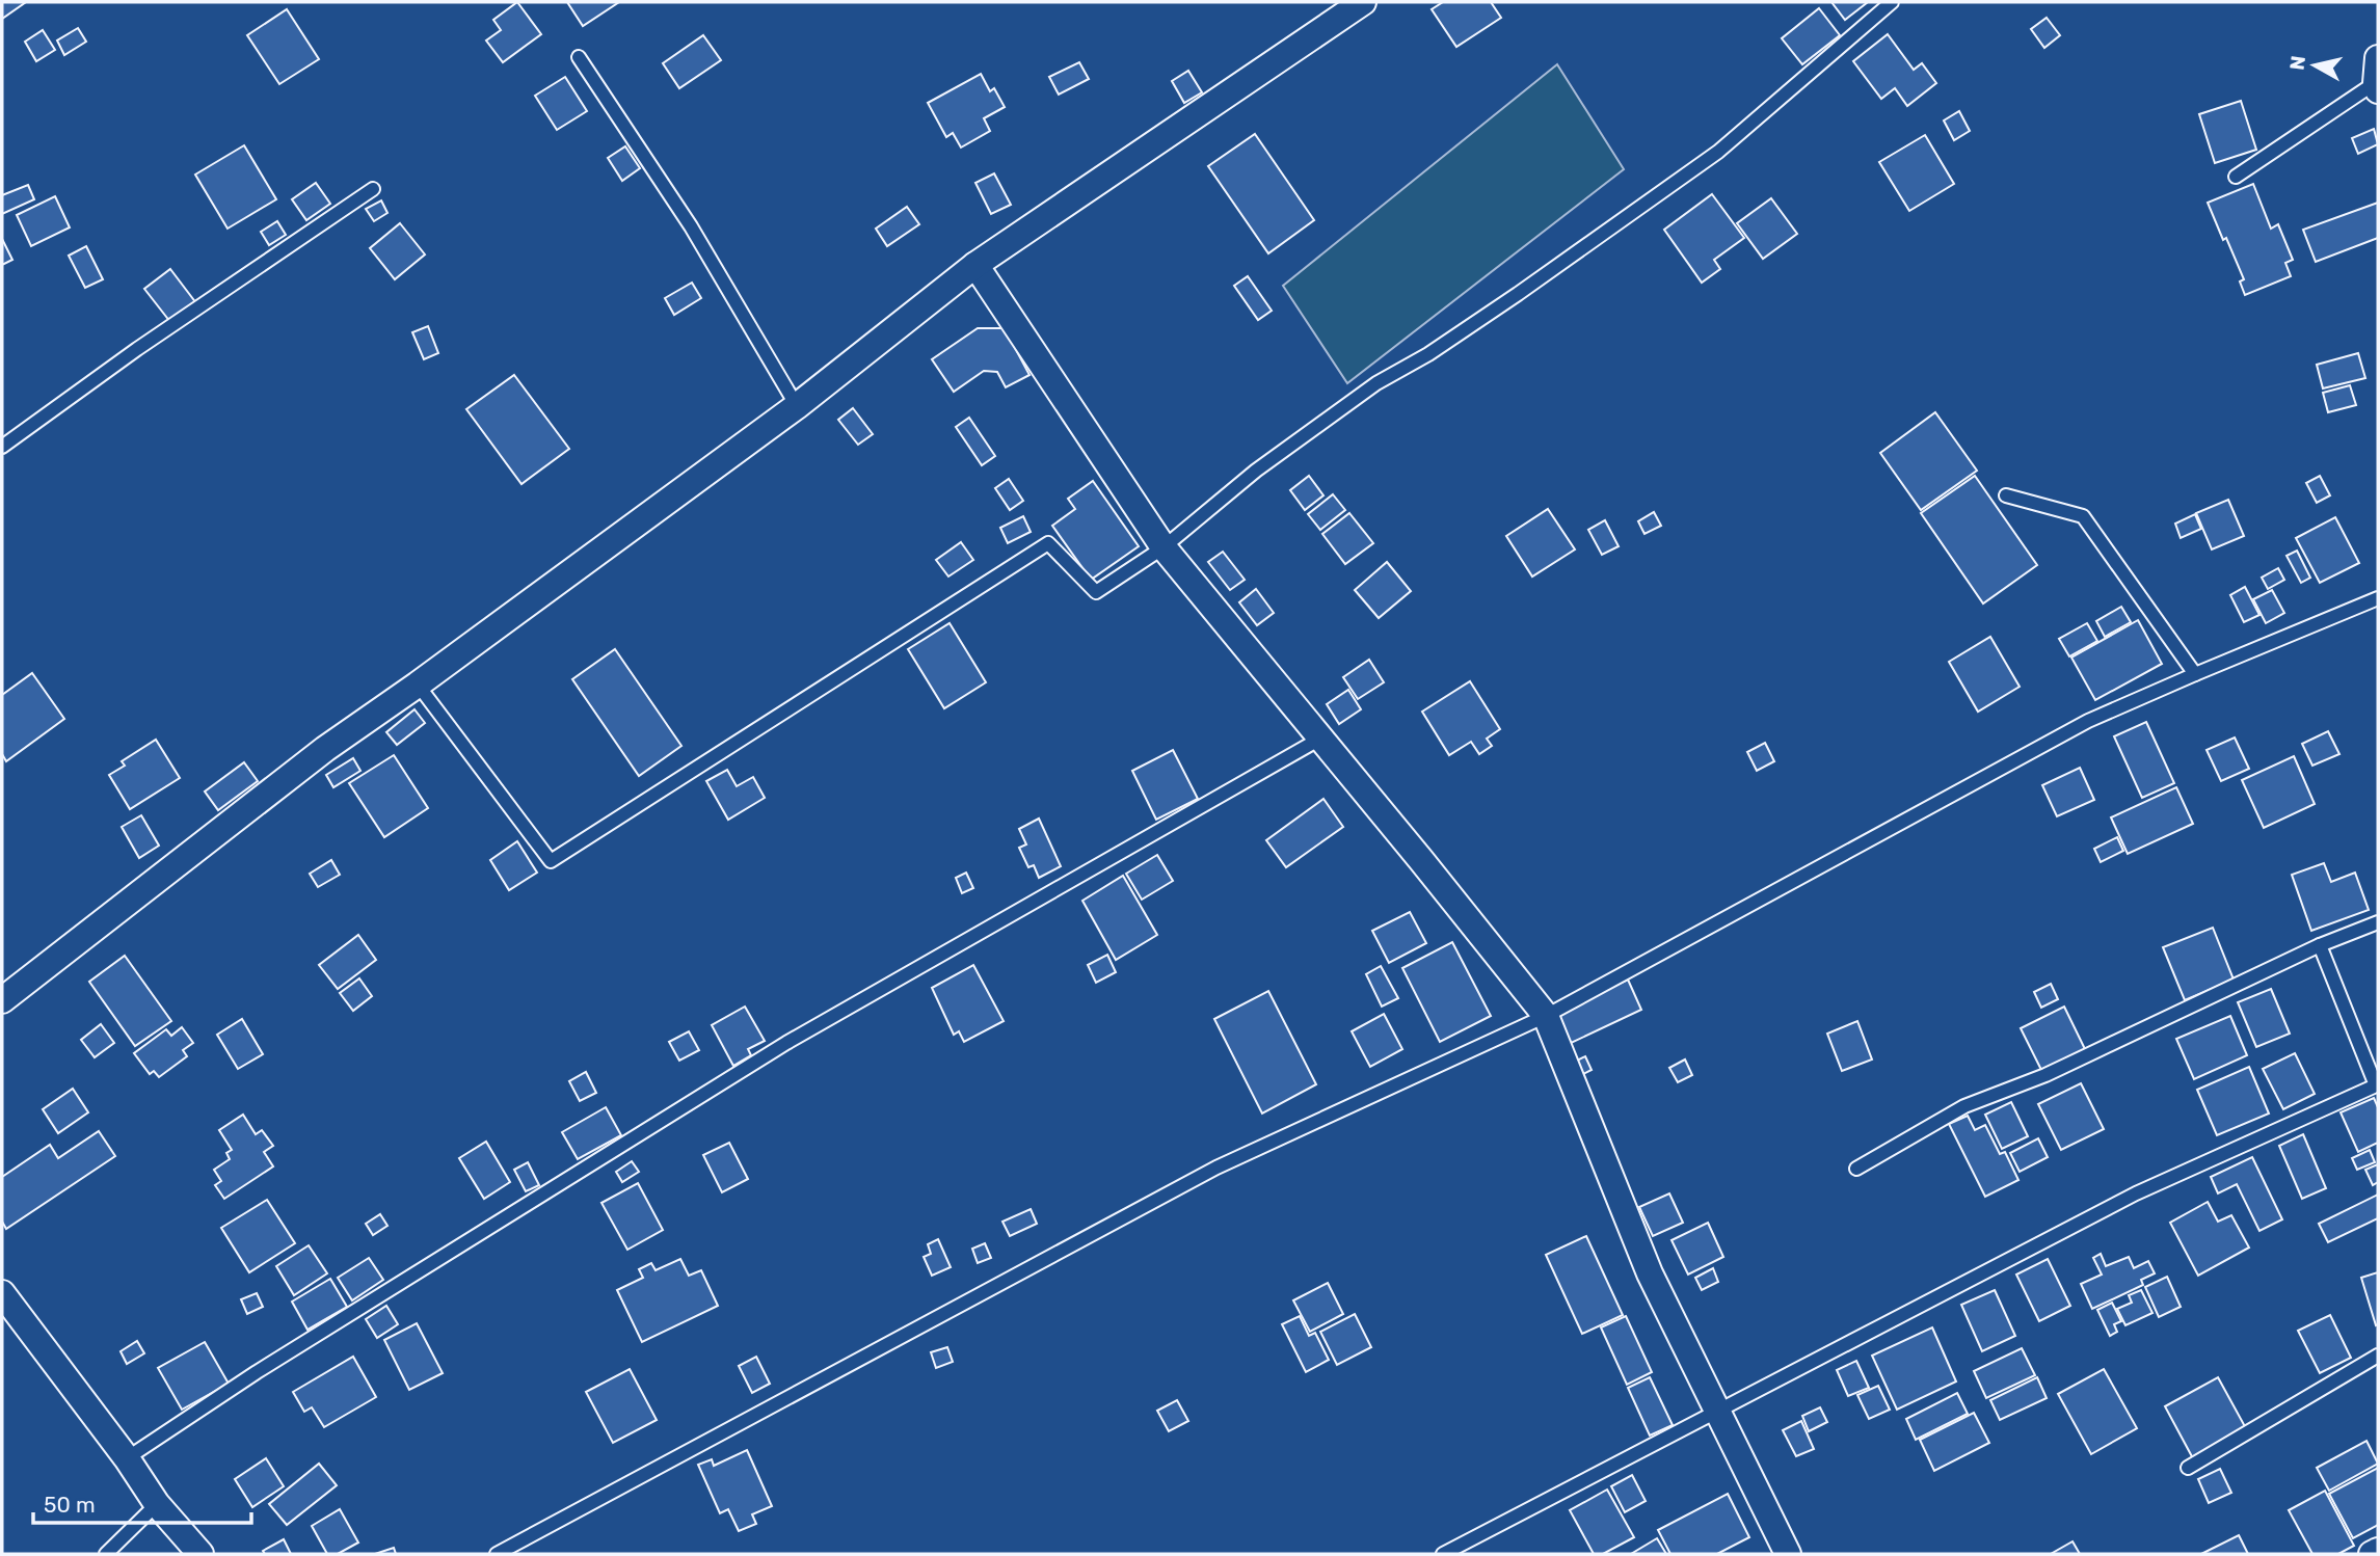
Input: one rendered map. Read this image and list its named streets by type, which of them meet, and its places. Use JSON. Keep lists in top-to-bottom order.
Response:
{
  "scale_bar": "50 m",
  "north": "left"
}
